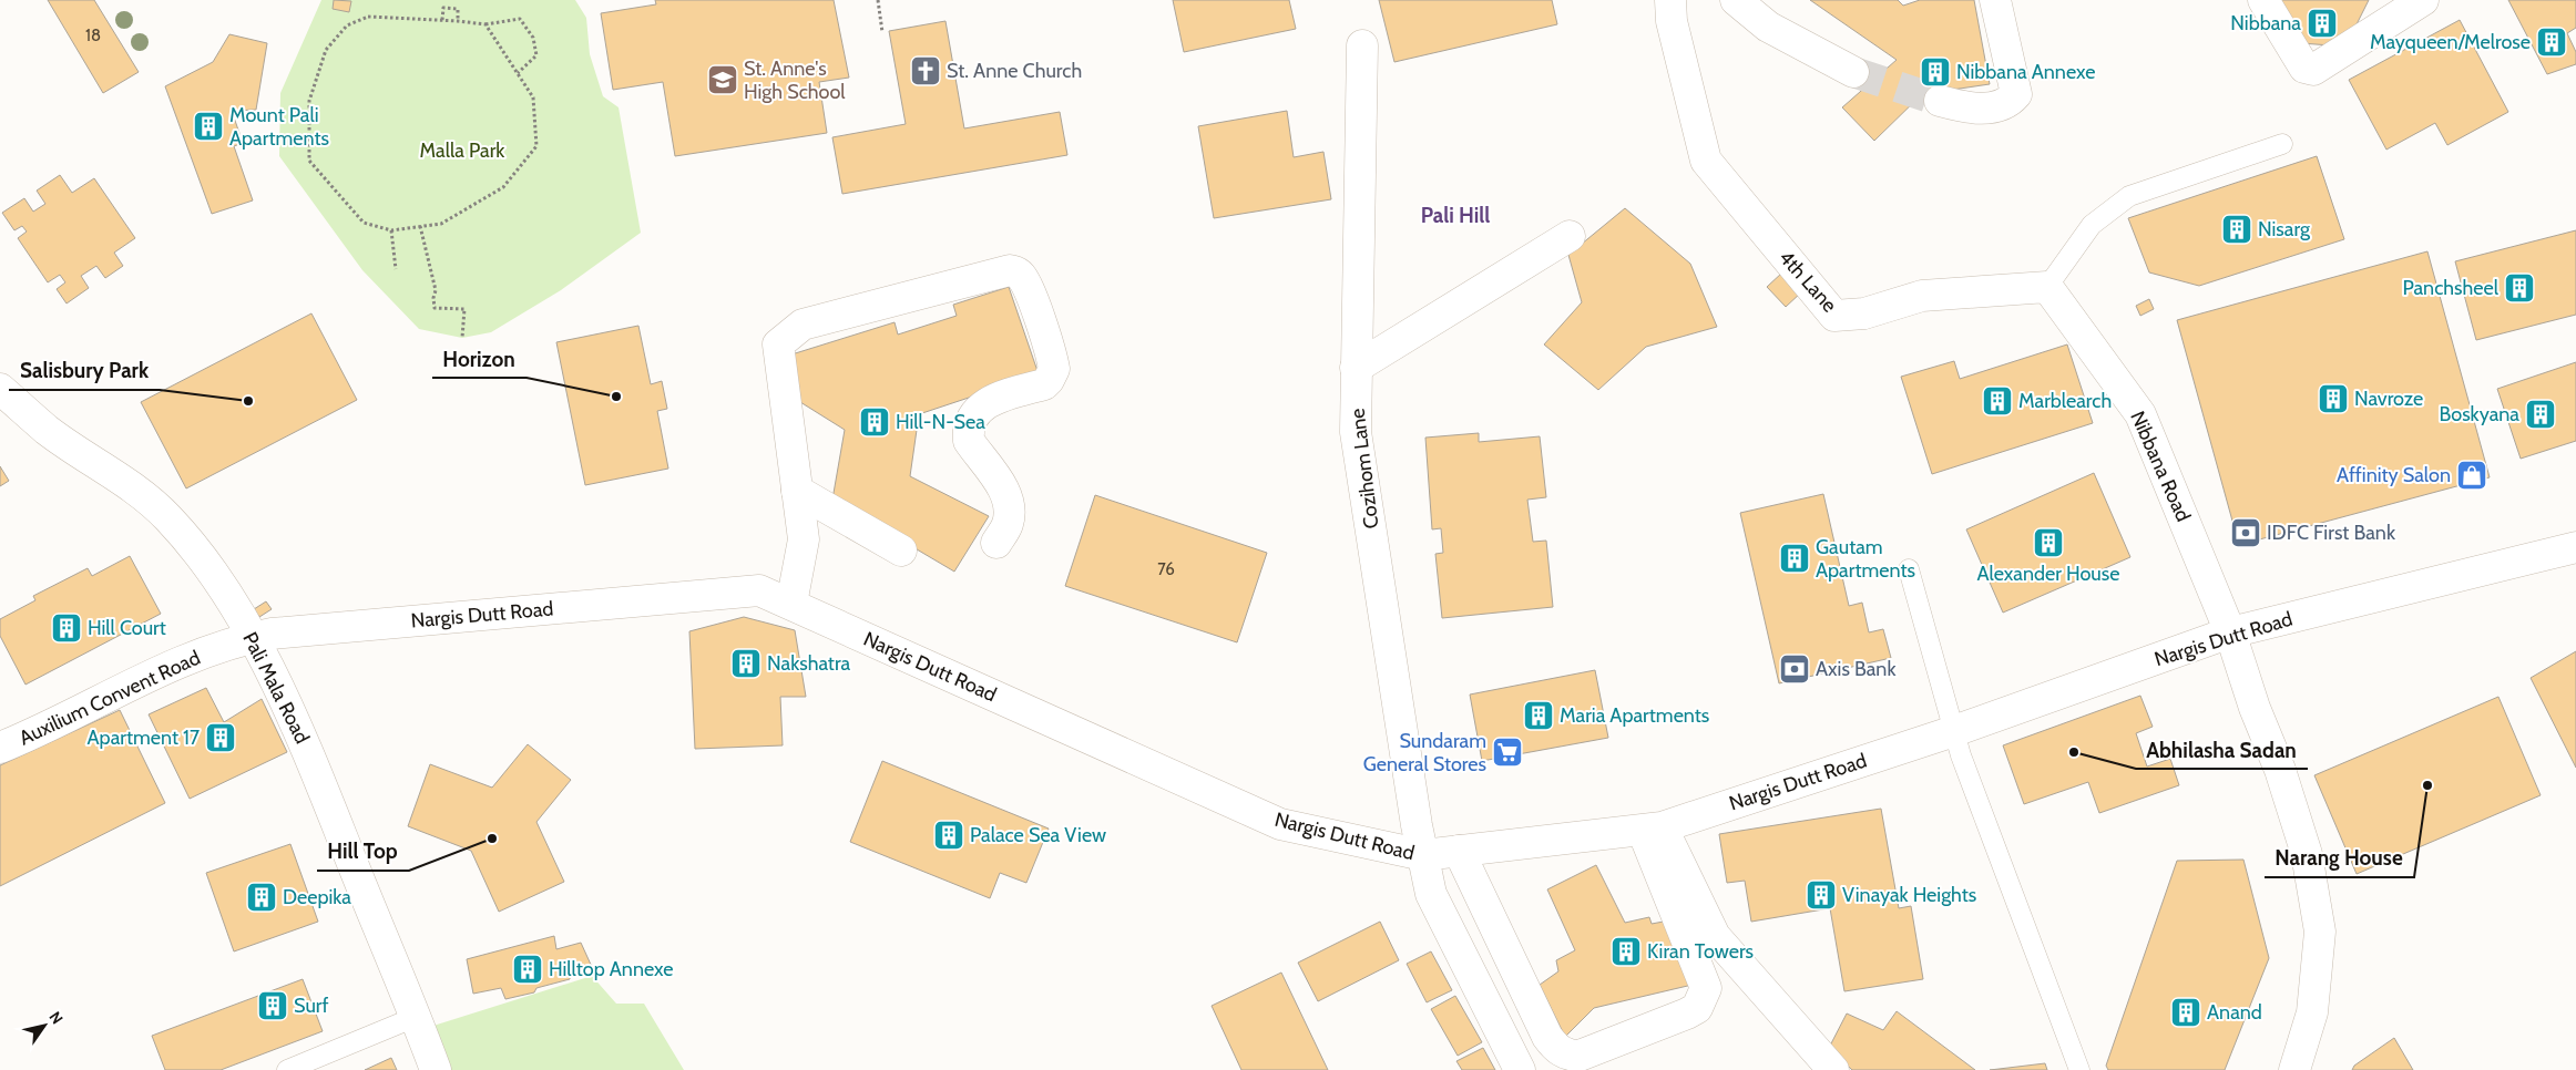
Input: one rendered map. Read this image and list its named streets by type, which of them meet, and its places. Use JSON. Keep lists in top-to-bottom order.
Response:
{
  "streets": {
    "street": [
      "4th Lane",
      "Nibbana Road",
      "Cozihom Lane",
      "Nargis Dutt Road",
      "Pali Mala Road",
      "Auxilium Convent Road"
    ]
  },
  "crossings": [
    ["4th Lane", "Nibbana Road"],
    ["Nibbana Road", "Nargis Dutt Road"],
    ["Cozihom Lane", "Nargis Dutt Road"],
    ["Nargis Dutt Road", "Pali Mala Road"],
    ["Nargis Dutt Road", "Auxilium Convent Road"],
    ["Pali Mala Road", "Auxilium Convent Road"]
  ],
  "districts": ["Pali Hill"],
  "parks": ["Malla Park"],
  "places": {
    "building": [
      "Nibbana",
      "Mayqueen/Melrose",
      "Nibbana Annexe",
      "Mount Pali Apartments",
      "Nisarg",
      "Panchsheel",
      "Navroze",
      "Marblearch",
      "Boskyana",
      "Hill-N-Sea",
      "Alexander House",
      "Gautam Apartments",
      "Hill Court",
      "Nakshatra",
      "Maria Apartments",
      "Apartment 17",
      "Palace Sea View",
      "Vinayak Heights",
      "Deepika",
      "Kiran Towers",
      "Hilltop Annexe",
      "Surf",
      "Anand"
    ],
    "church": ["St. Anne Church"],
    "school or university": ["St. Anne's High School"],
    "other": [
      "Horizon",
      "Salisbury Park",
      "Abhilasha Sadan",
      "Narang House",
      "Hill Top"
    ],
    "shop": ["Affinity Salon"],
    "bank": ["IDFC First Bank", "Axis Bank"],
    "supermarket": ["Sundaram General Stores"]
  },
  "house_numbers": ["18", "76"],
  "north": "top right"
}
